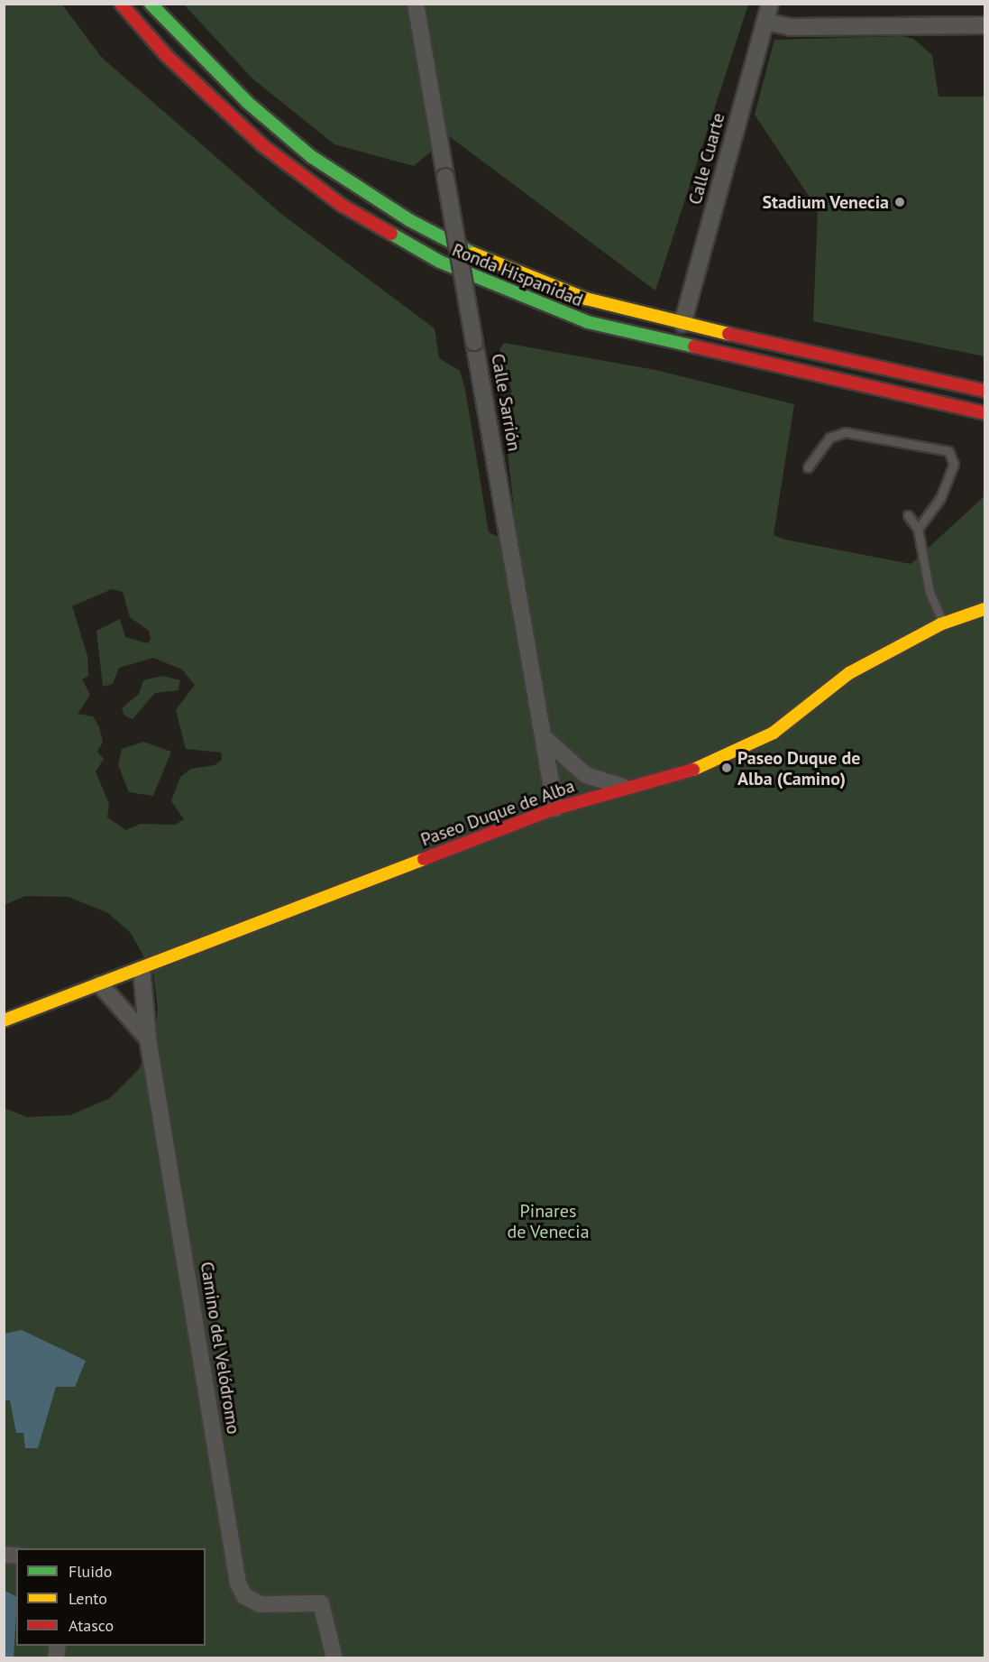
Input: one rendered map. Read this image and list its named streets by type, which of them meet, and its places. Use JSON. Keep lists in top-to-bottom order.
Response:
{
  "streets": {
    "main road": ["Ronda Hispanidad", "Paseo Duque de Alba"],
    "street": ["Calle Cuarte", "Calle Sarrión", "Camino del Velódromo"]
  },
  "crossings": [
    ["Calle Cuarte", "Ronda Hispanidad"],
    ["Calle Sarrión", "Paseo Duque de Alba"],
    ["Paseo Duque de Alba", "Camino del Velódromo"]
  ],
  "parks": ["Pinares de Venecia"],
  "places": ["Stadium Venecia", "Paseo Duque de Alba (Camino)"],
  "legend": ["Fluido", "Lento", "Atasco"]
}
